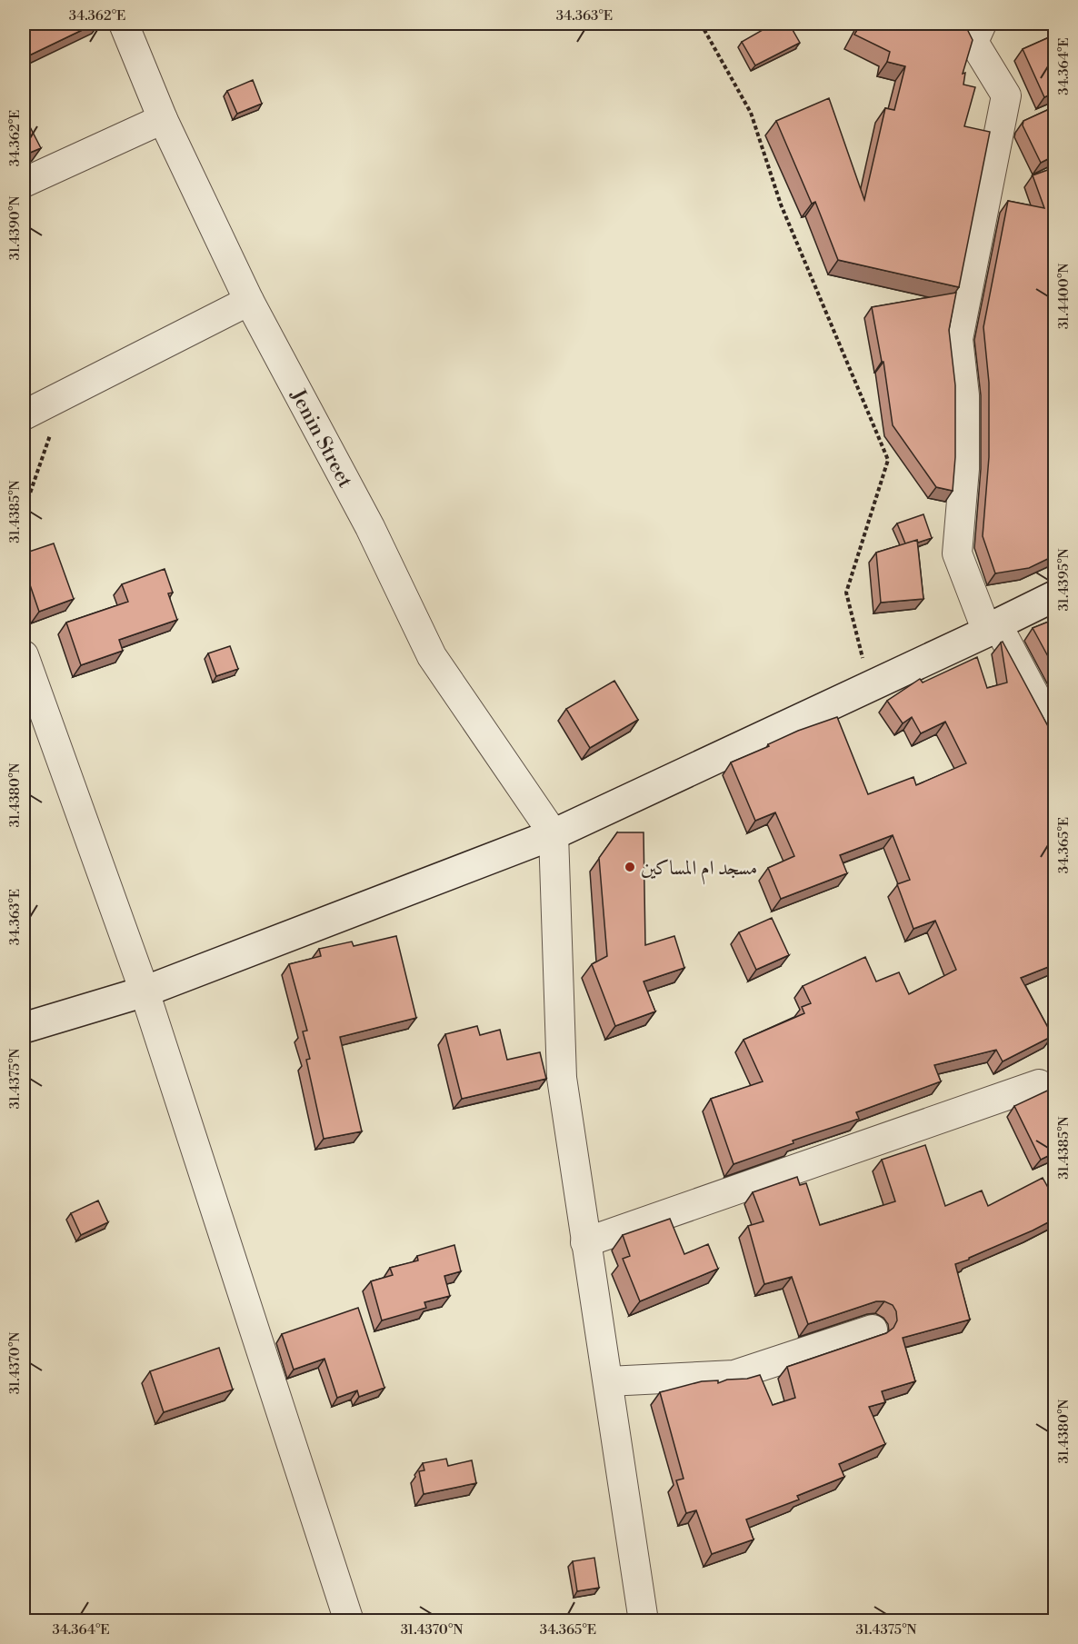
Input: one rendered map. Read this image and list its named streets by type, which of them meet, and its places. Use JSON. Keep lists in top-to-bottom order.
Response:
{
  "streets": {
    "street": ["Jenin Street"]
  },
  "places": ["مسجد ام المساكين"],
  "coordinates": [
    "34.362°E",
    "34.363°E",
    "34.364°E",
    "31.4390°N",
    "31.4400°N",
    "31.4385°N",
    "31.4395°N",
    "31.4380°N",
    "34.365°E",
    "31.4375°N",
    "31.4370°N"
  ]
}
